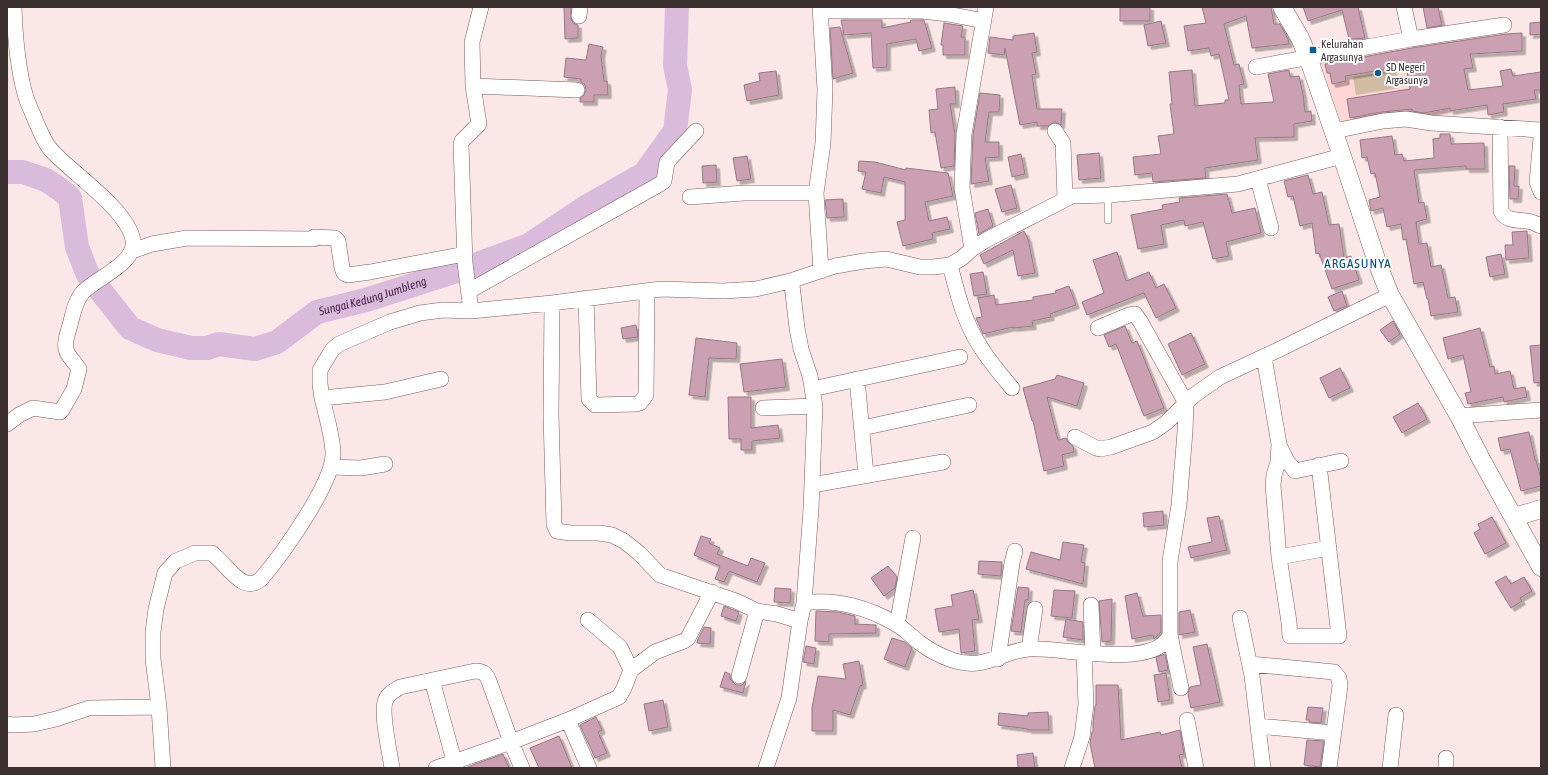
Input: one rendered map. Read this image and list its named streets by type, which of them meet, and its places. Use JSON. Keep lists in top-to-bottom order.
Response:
{
  "districts": ["ARGASUNYA"],
  "water": ["Sungai Kedung Jumbleng"],
  "places": {
    "transit": ["Kelurahan Argasunya"],
    "other": ["SD Negeri Argasunya"]
  }
}
